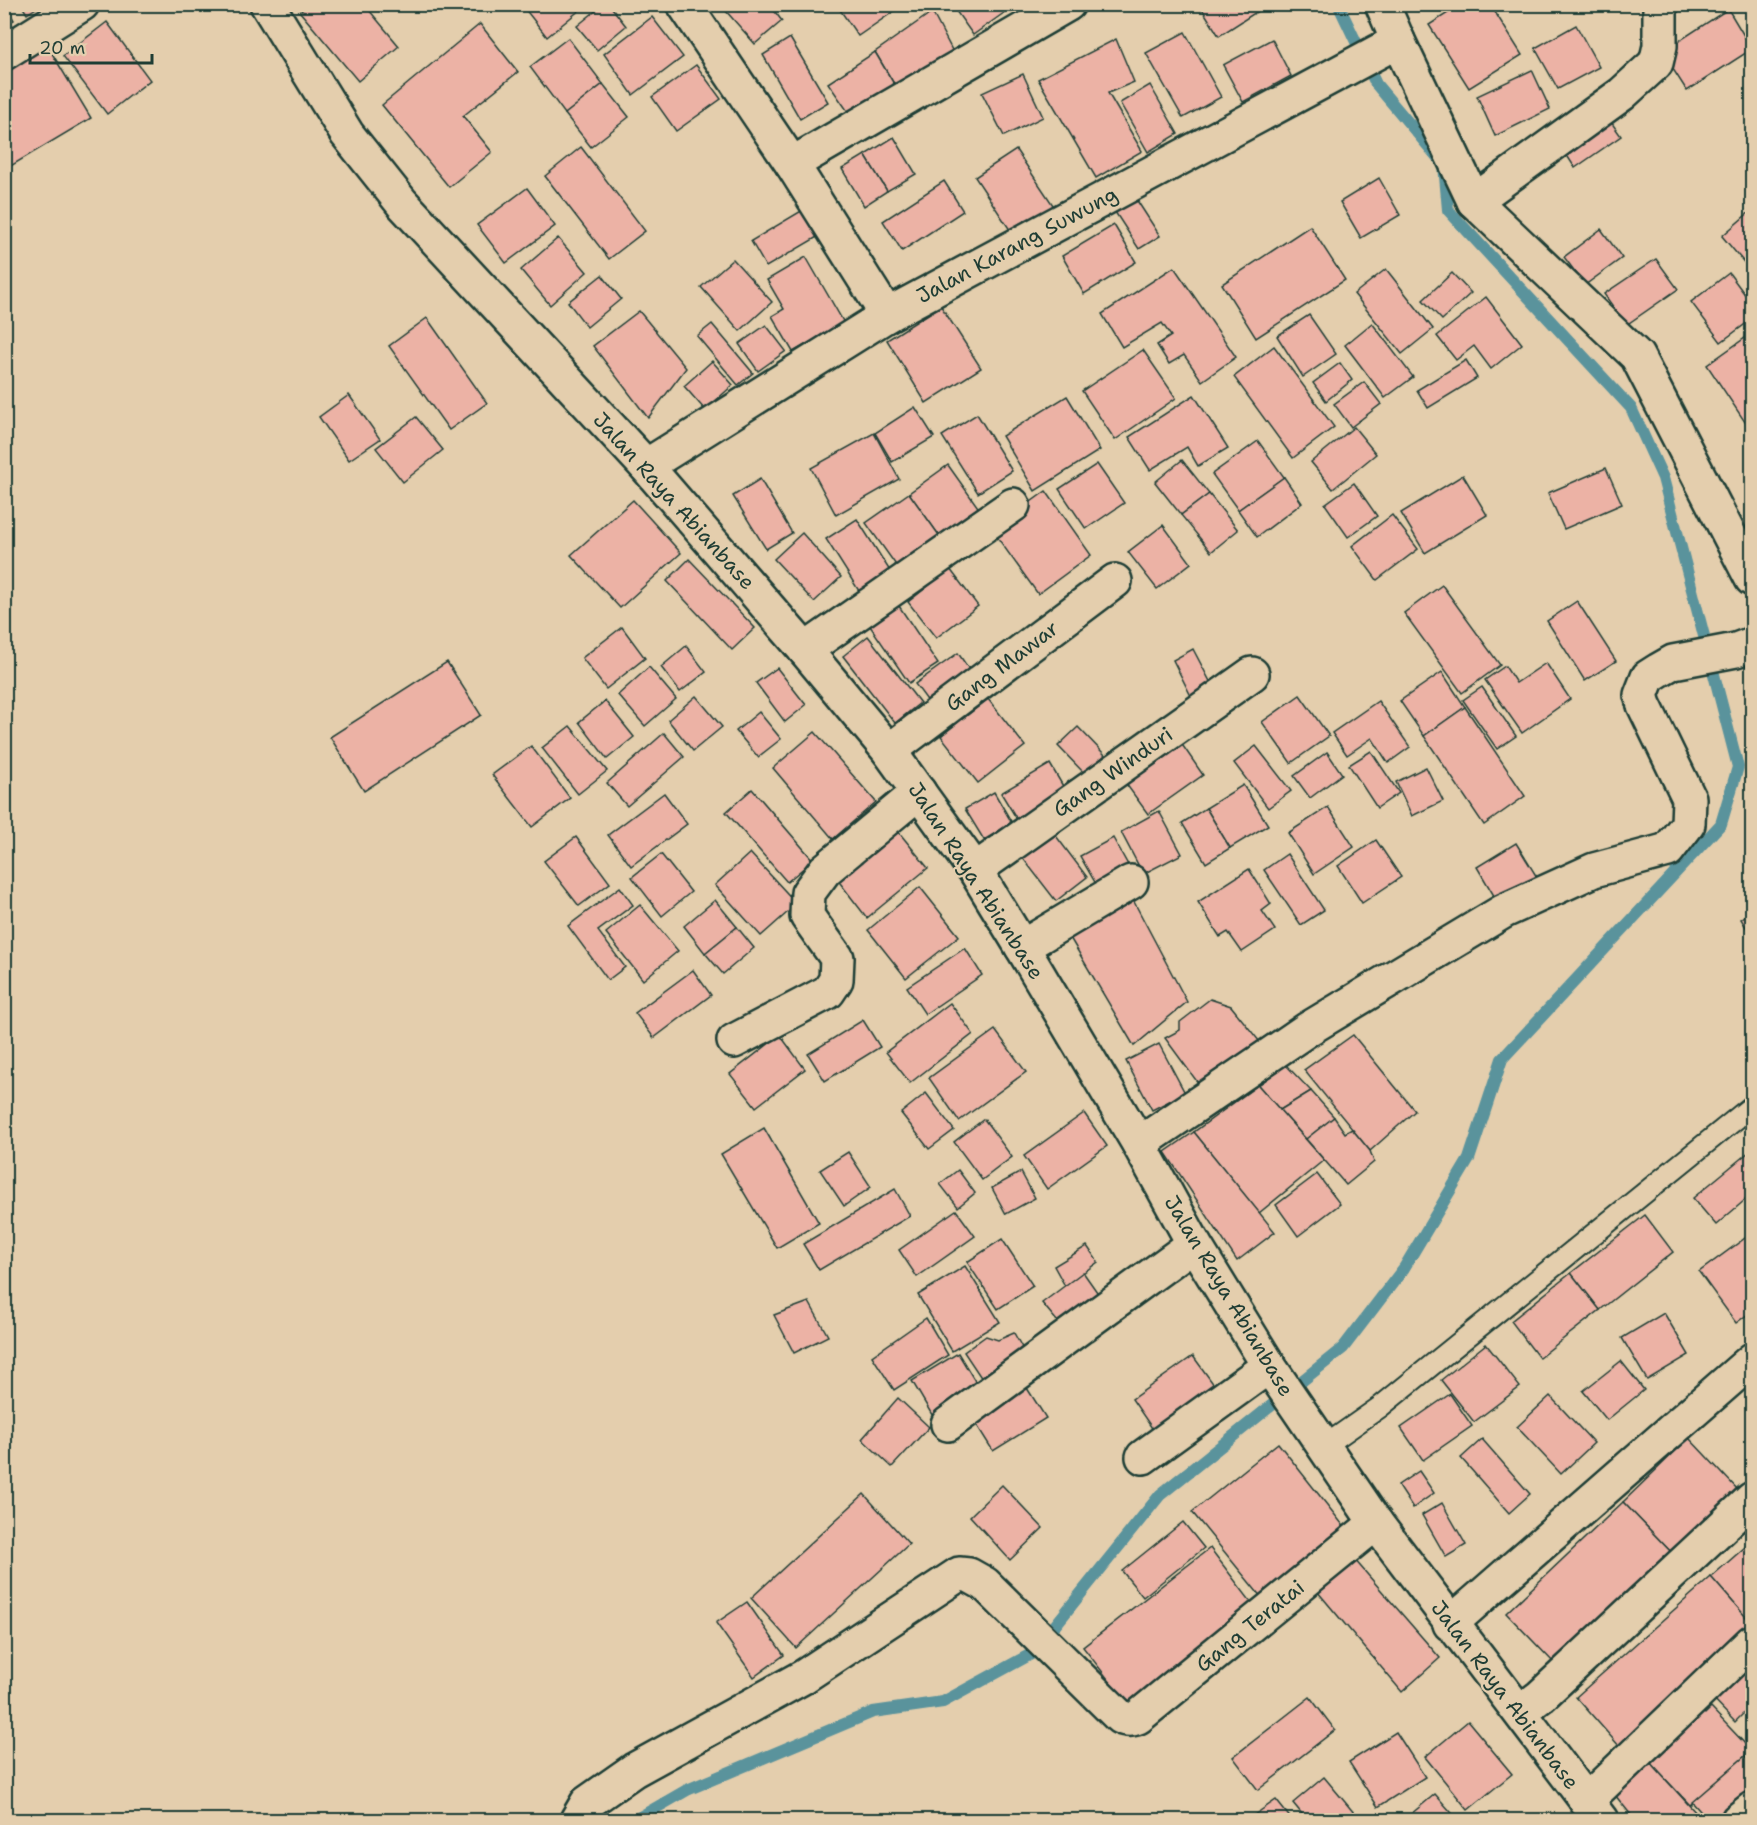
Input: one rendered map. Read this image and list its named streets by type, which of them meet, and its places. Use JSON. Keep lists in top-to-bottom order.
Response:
{
  "streets": {
    "street": [
      "Jalan Karang Suwung",
      "Jalan Raya Abianbase",
      "Gang Mawar",
      "Gang Winduri",
      "Gang Teratai"
    ]
  },
  "crossings": [
    ["Jalan Karang Suwung", "Jalan Raya Abianbase"],
    ["Jalan Raya Abianbase", "Gang Mawar"],
    ["Jalan Raya Abianbase", "Gang Winduri"],
    ["Jalan Raya Abianbase", "Gang Teratai"]
  ],
  "scale_bar": "20 m"
}
